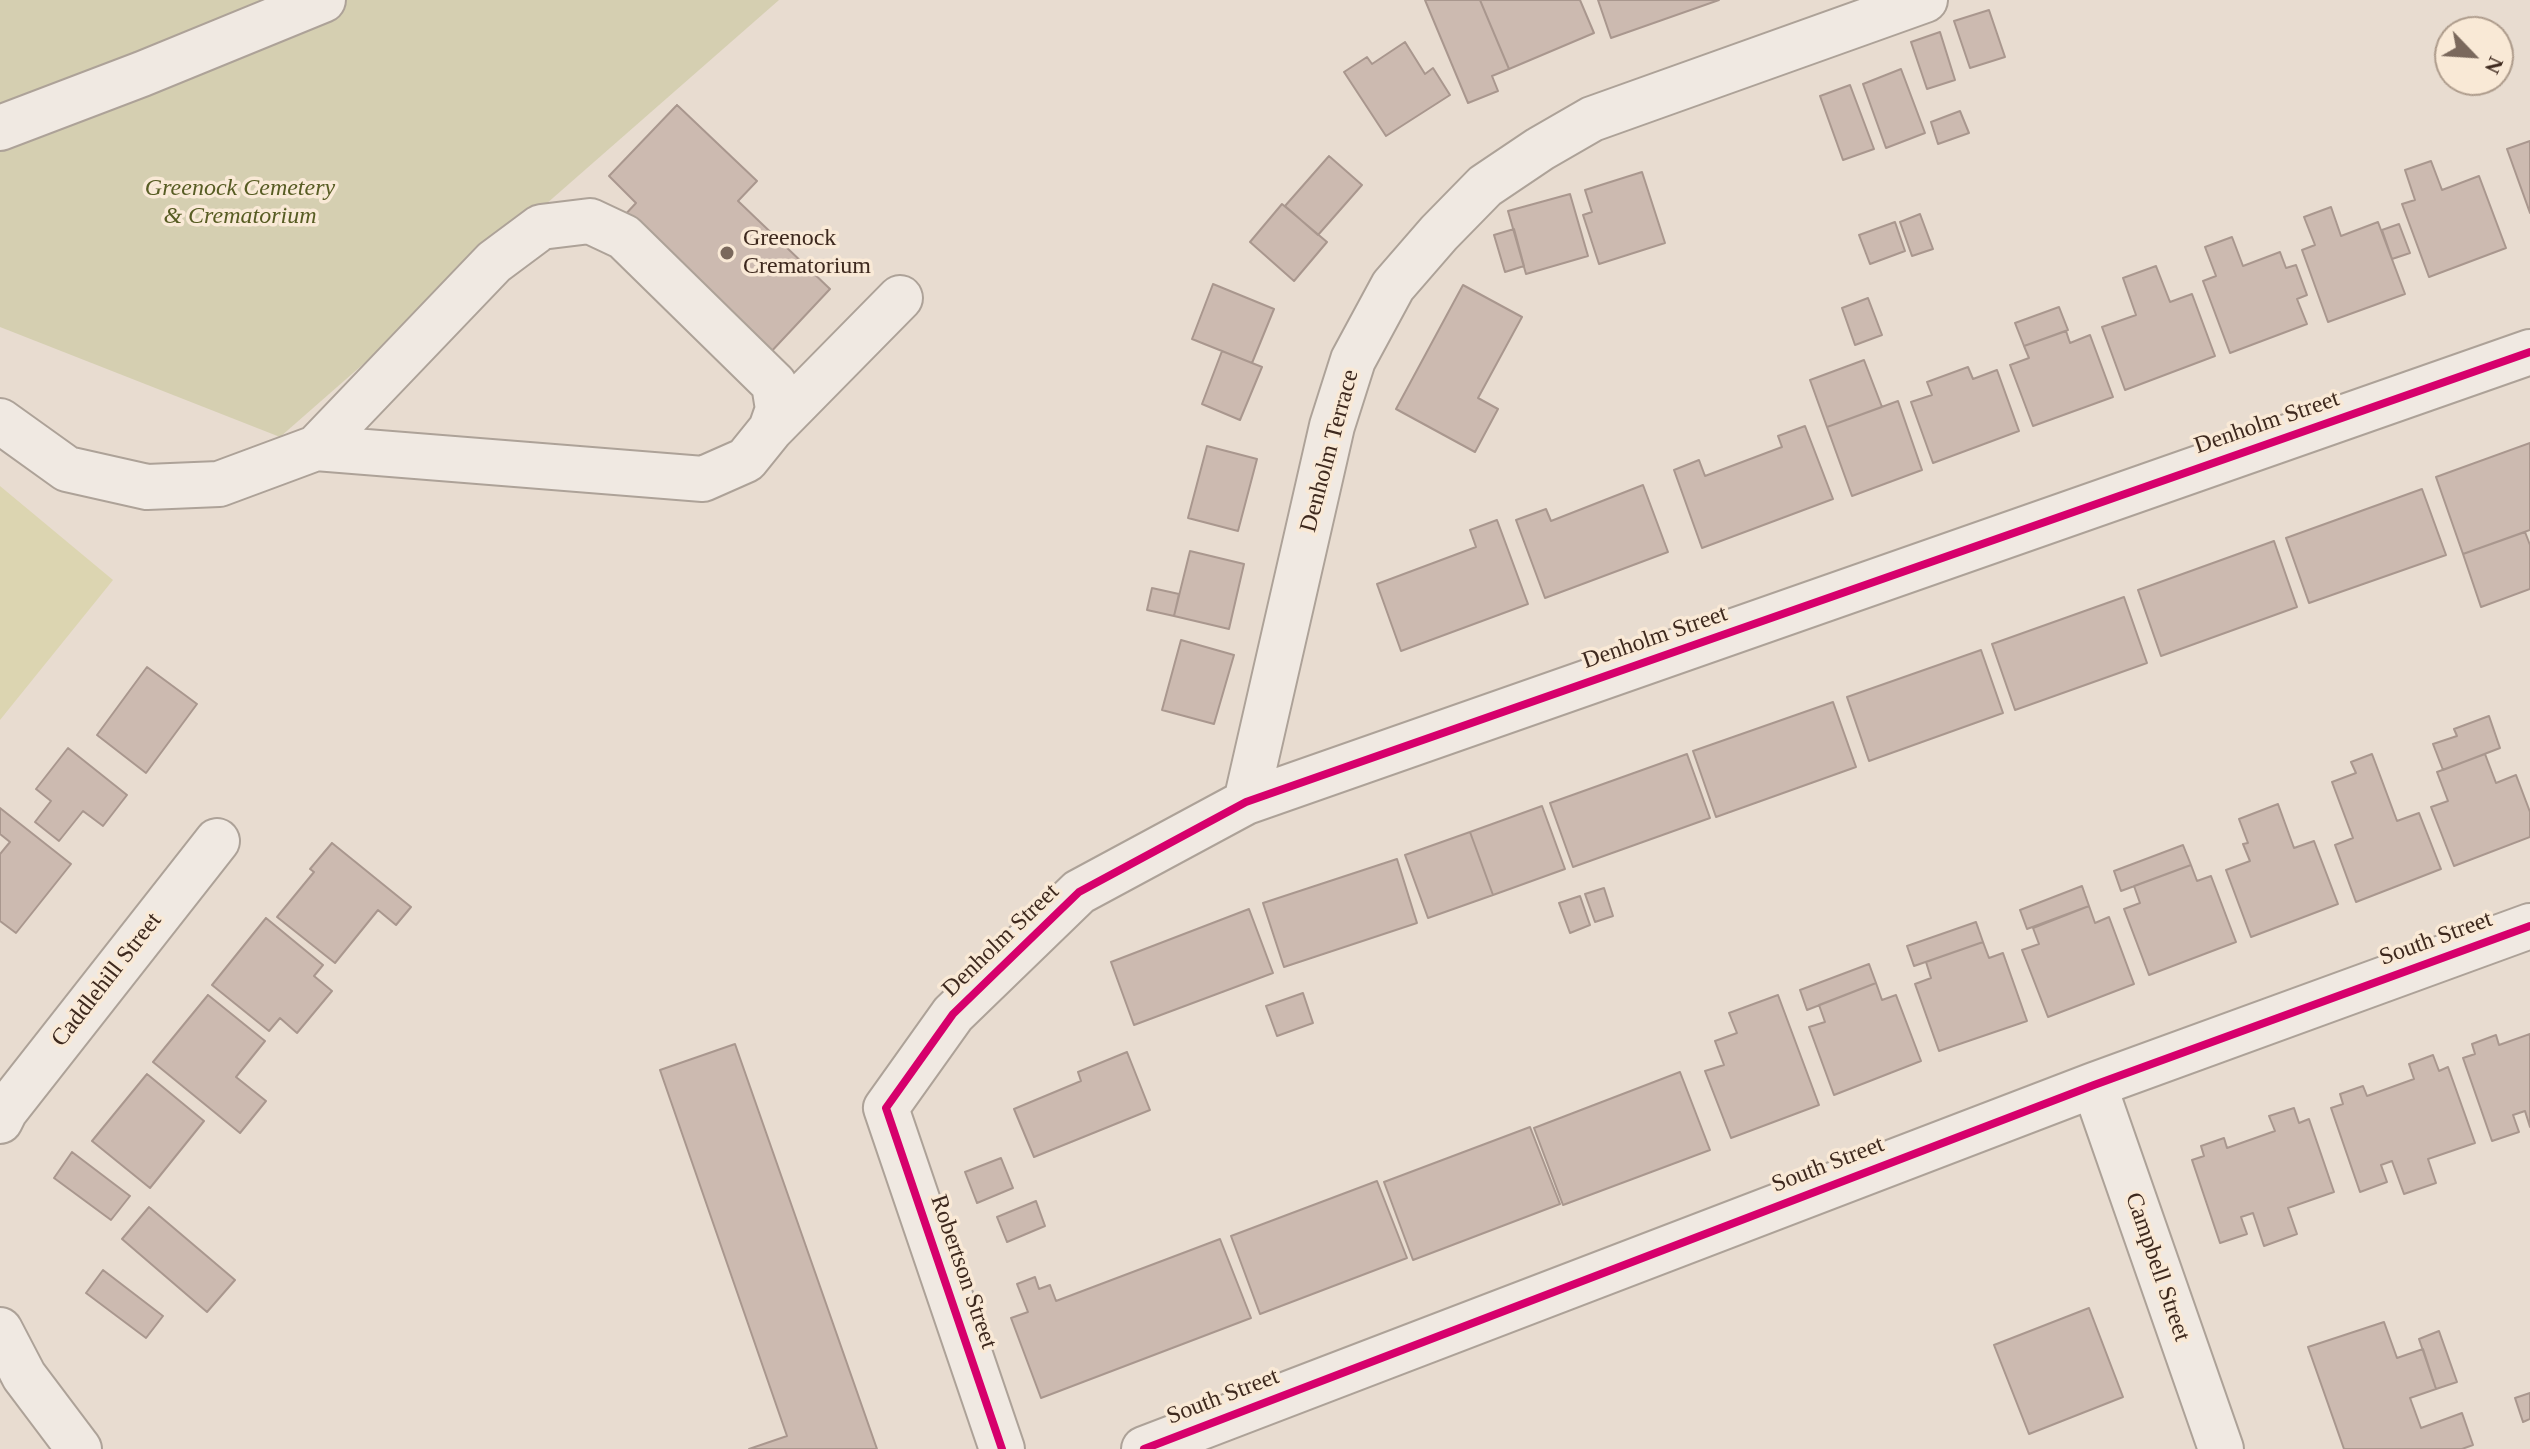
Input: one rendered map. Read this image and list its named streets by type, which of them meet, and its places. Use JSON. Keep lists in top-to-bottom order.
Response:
{
  "streets": {
    "street": [
      "Denholm Street",
      "Denholm Terrace",
      "South Street",
      "Caddlehill Street",
      "Campbell Street",
      "Robertson Street"
    ]
  },
  "crossings": [
    ["Denholm Street", "Denholm Terrace"],
    ["Denholm Street", "Robertson Street"],
    ["South Street", "Campbell Street"]
  ],
  "parks": ["Greenock Cemetery & Crematorium"],
  "places": ["Greenock Crematorium"],
  "north": "bottom right"
}
